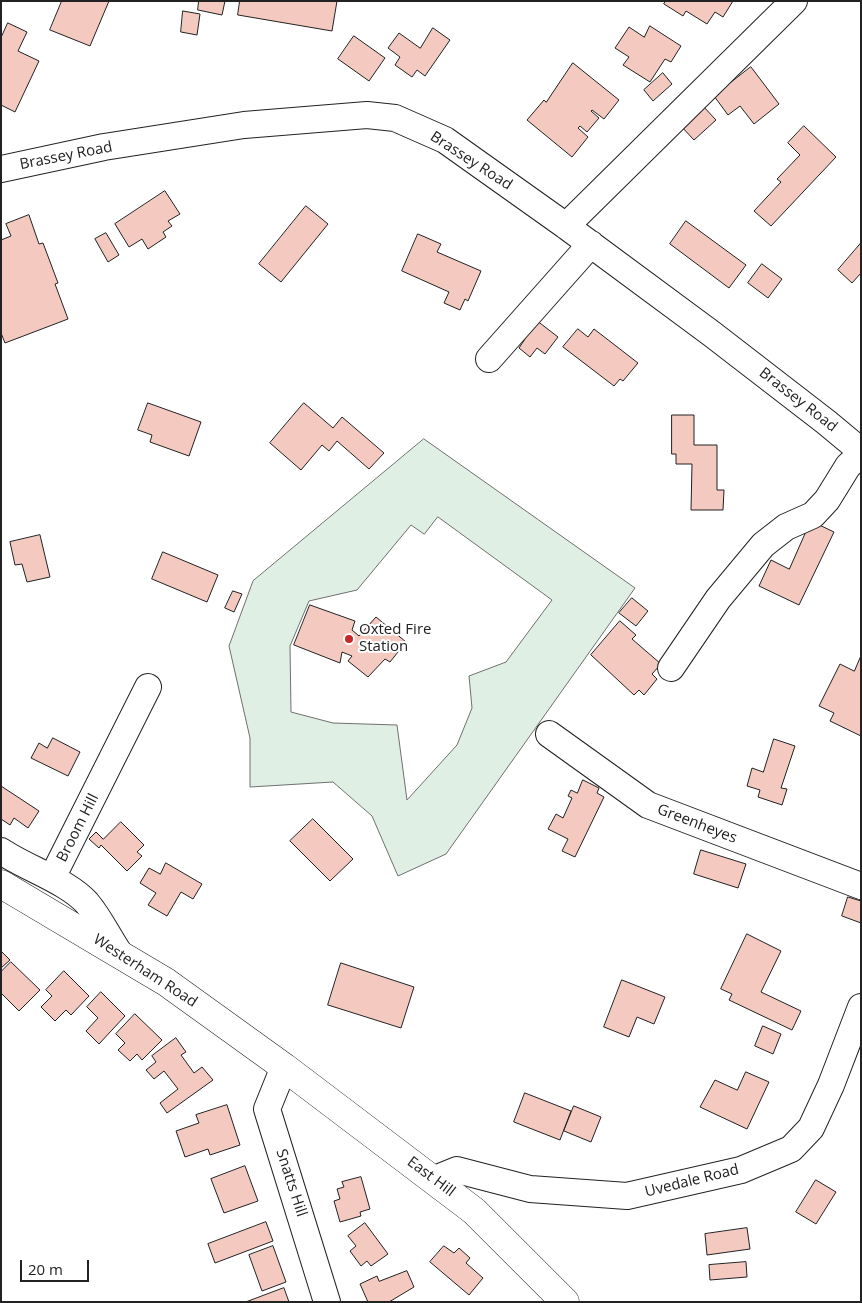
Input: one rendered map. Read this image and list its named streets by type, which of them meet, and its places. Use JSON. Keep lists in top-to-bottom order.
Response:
{
  "streets": {
    "main road": ["Westerham Road", "East Hill"],
    "street": [
      "Brassey Road",
      "Greenheyes",
      "Broom Hill",
      "Uvedale Road",
      "Snatts Hill"
    ]
  },
  "crossings": [
    ["Broom Hill", "Westerham Road"],
    ["Westerham Road", "East Hill"],
    ["Westerham Road", "Snatts Hill"],
    ["East Hill", "Uvedale Road"],
    ["East Hill", "Snatts Hill"]
  ],
  "places": ["Oxted Fire Station"],
  "scale_bar": "20 m"
}
